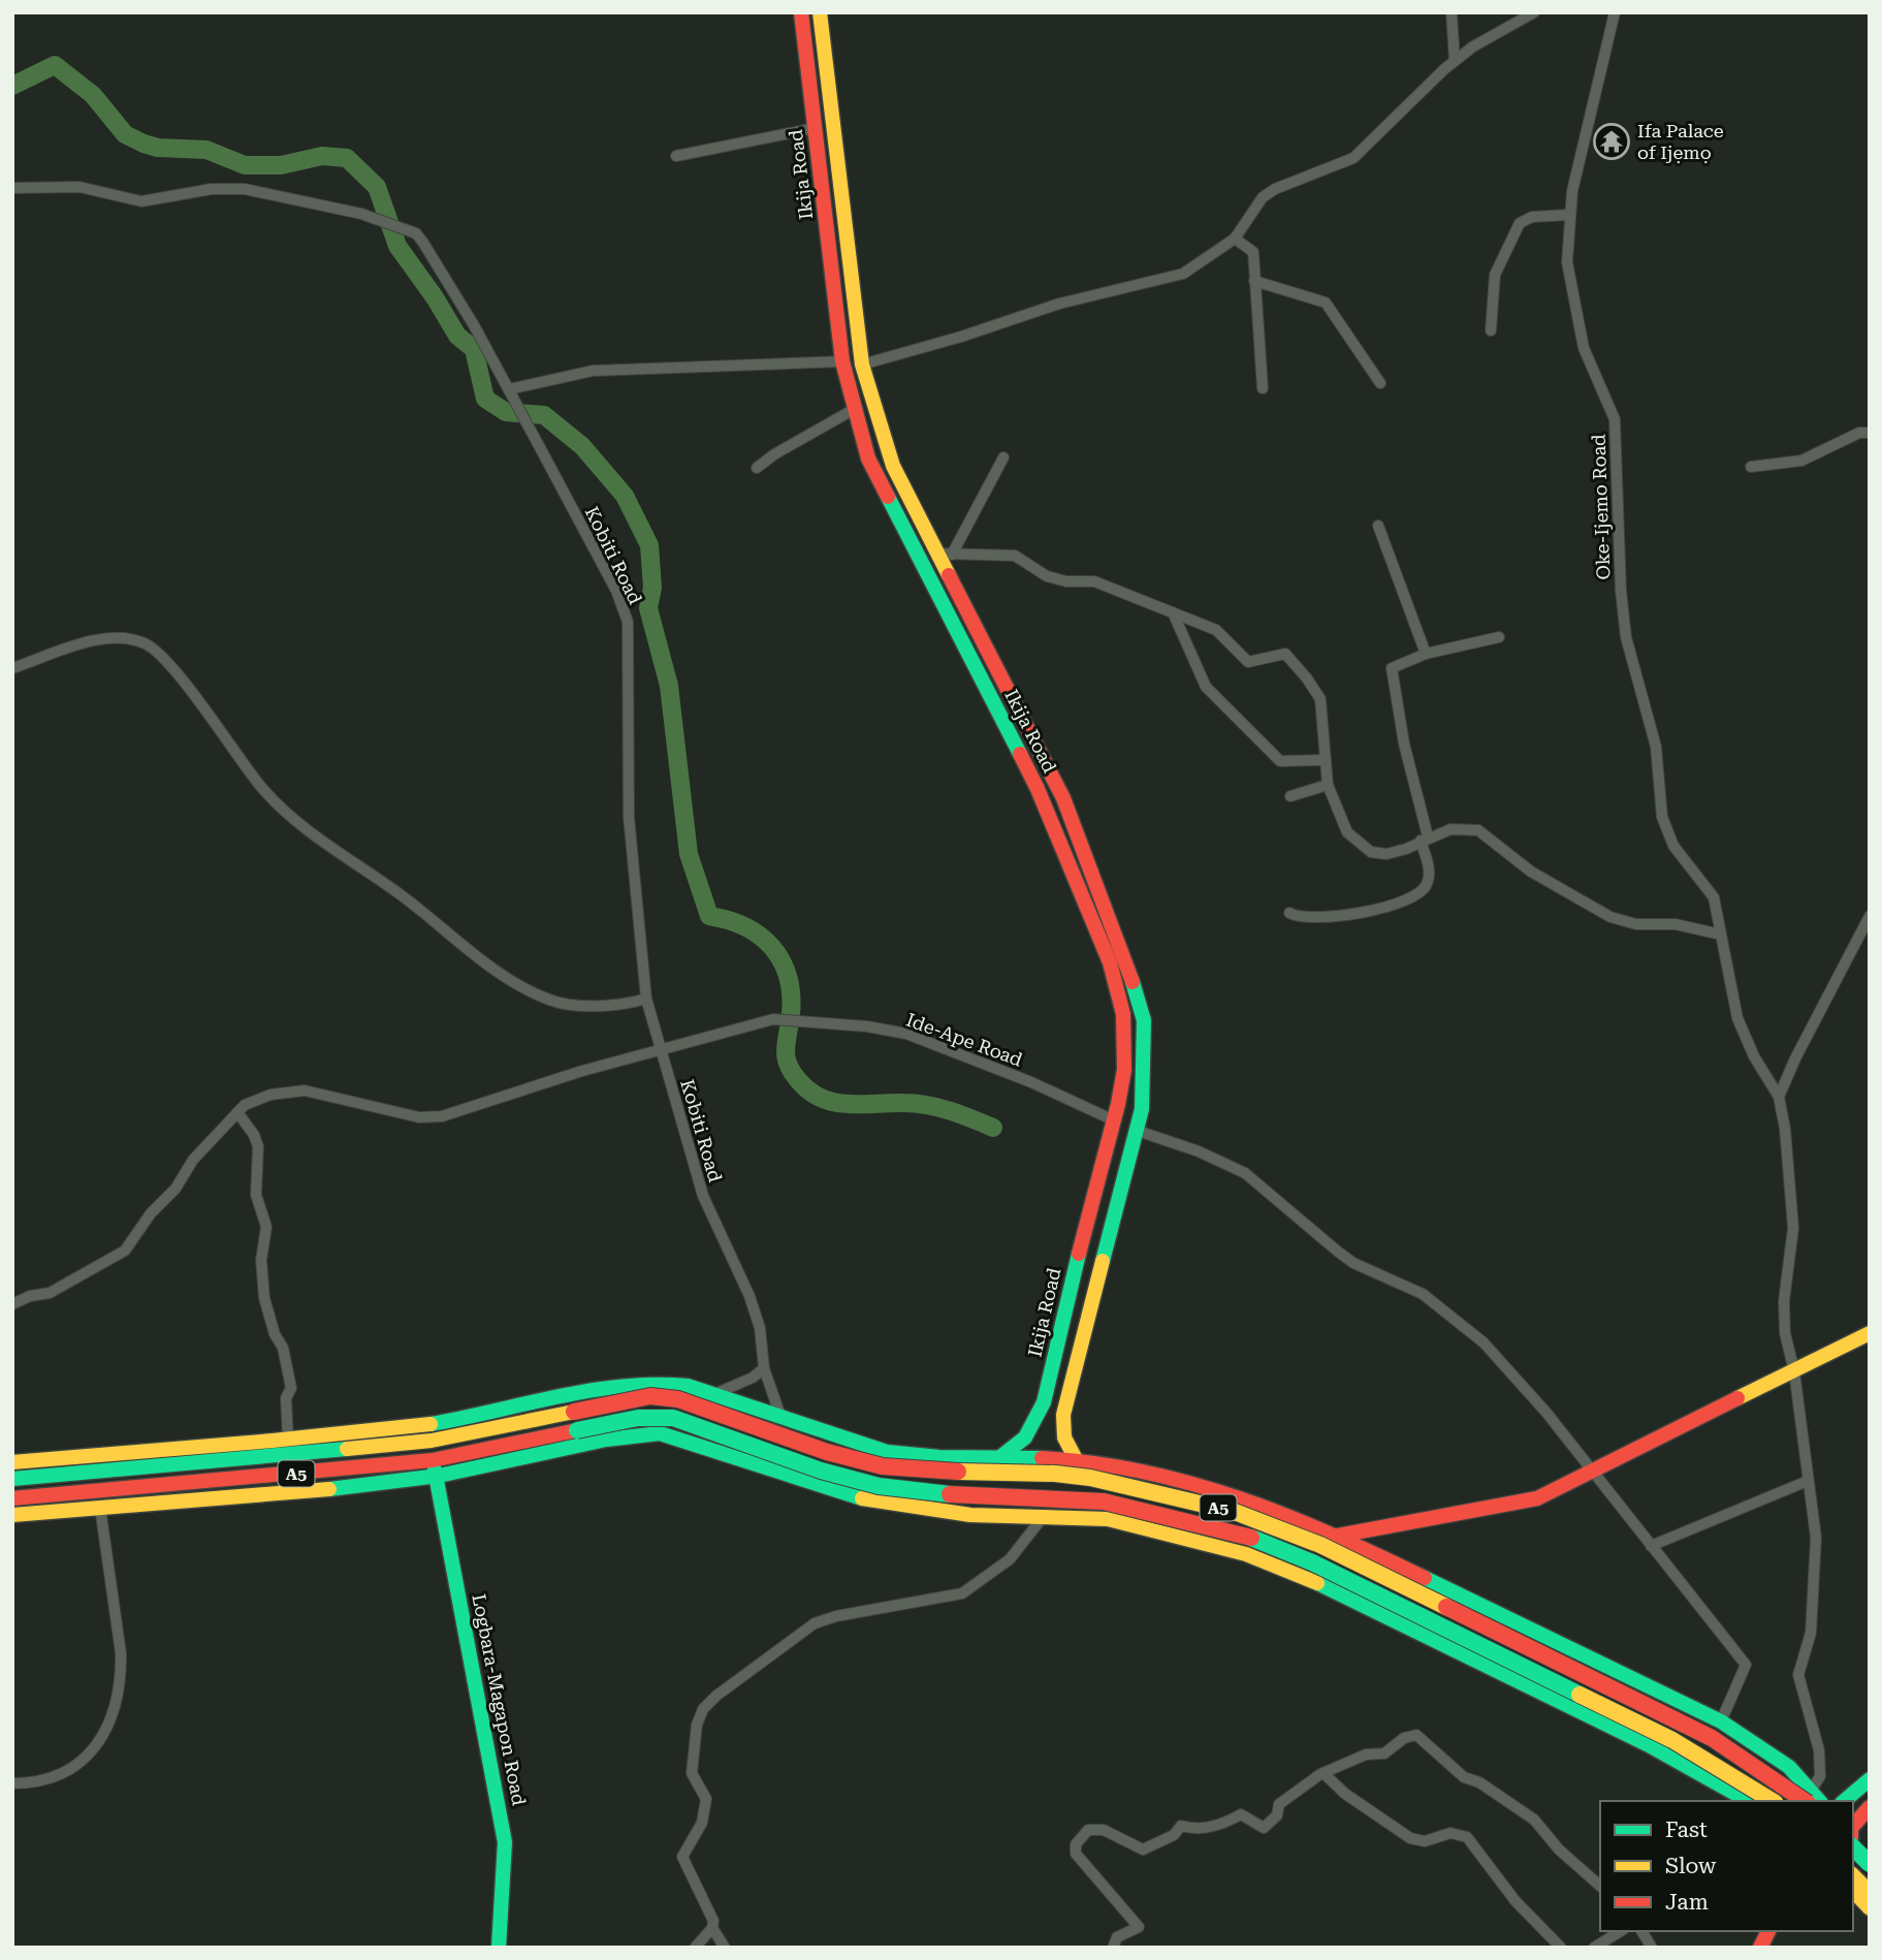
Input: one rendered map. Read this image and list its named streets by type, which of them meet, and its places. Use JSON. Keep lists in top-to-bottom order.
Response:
{
  "streets": {
    "main road": ["Ikija Road", "A5", "Logbara-Magapon Road"],
    "street": ["Oke-Ijemo Road", "Kobiti Road", "Ide-Ape Road"]
  },
  "crossings": [
    ["Ikija Road", "Ide-Ape Road"],
    ["Kobiti Road", "Ide-Ape Road"],
    ["A5", "Logbara-Magapon Road"]
  ],
  "places": {
    "temple": ["Ifa Palace of Ijẹmọ"]
  },
  "legend": ["Fast", "Slow", "Jam"]
}
